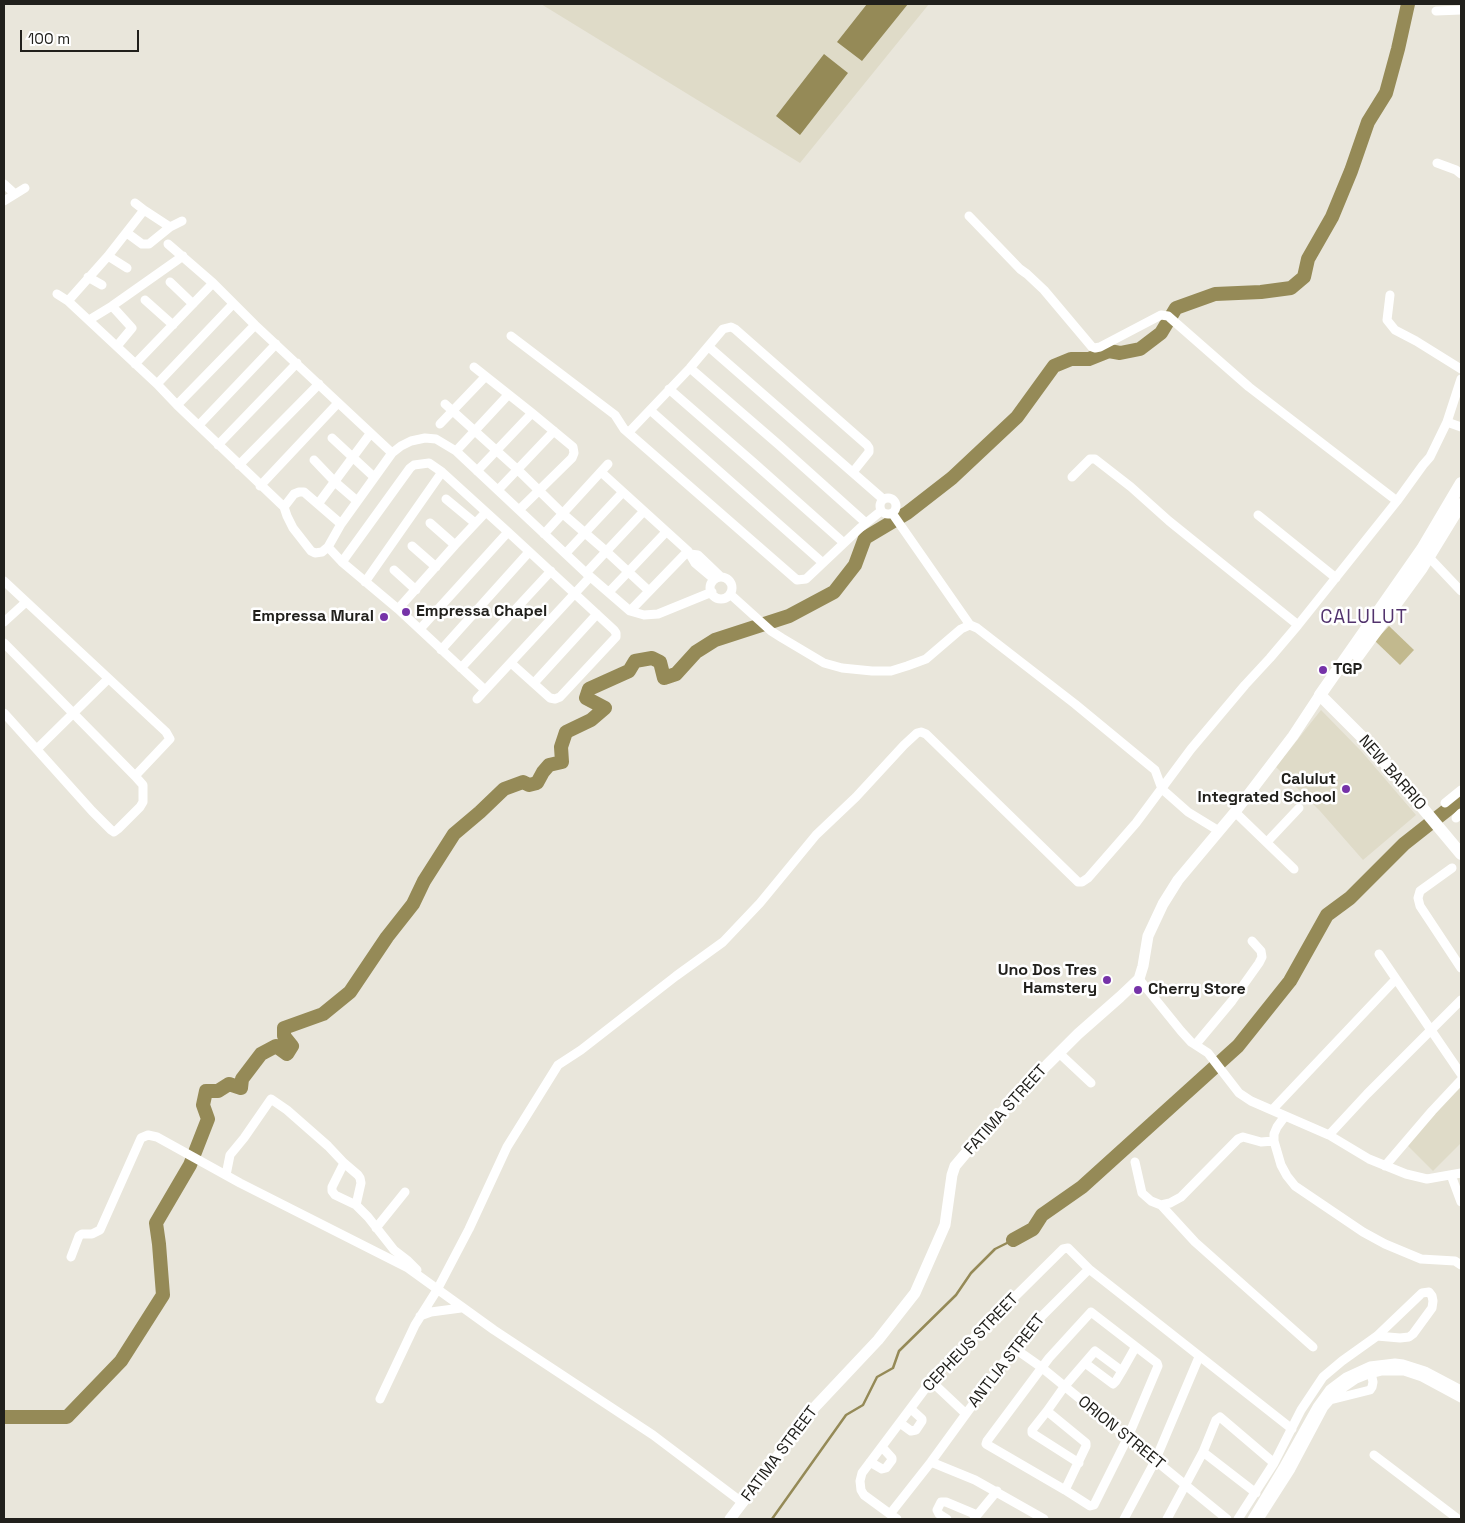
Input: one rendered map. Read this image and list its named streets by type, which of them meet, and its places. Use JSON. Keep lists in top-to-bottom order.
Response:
{
  "streets": {
    "main road": ["NEW BARRIO"],
    "street": [
      "FATIMA STREET",
      "CEPHEUS STREET",
      "ANTLIA STREET",
      "ORION STREET"
    ]
  },
  "crossings": [
    ["CEPHEUS STREET", "ANTLIA STREET"],
    ["ANTLIA STREET", "ORION STREET"]
  ],
  "districts": ["CALULUT"],
  "places": [
    "Empressa Chapel",
    "Empressa Mural",
    "TGP",
    "Calulut Integrated School",
    "Uno Dos Tres Hamstery",
    "Cherry Store"
  ],
  "scale_bar": "100 m"
}
